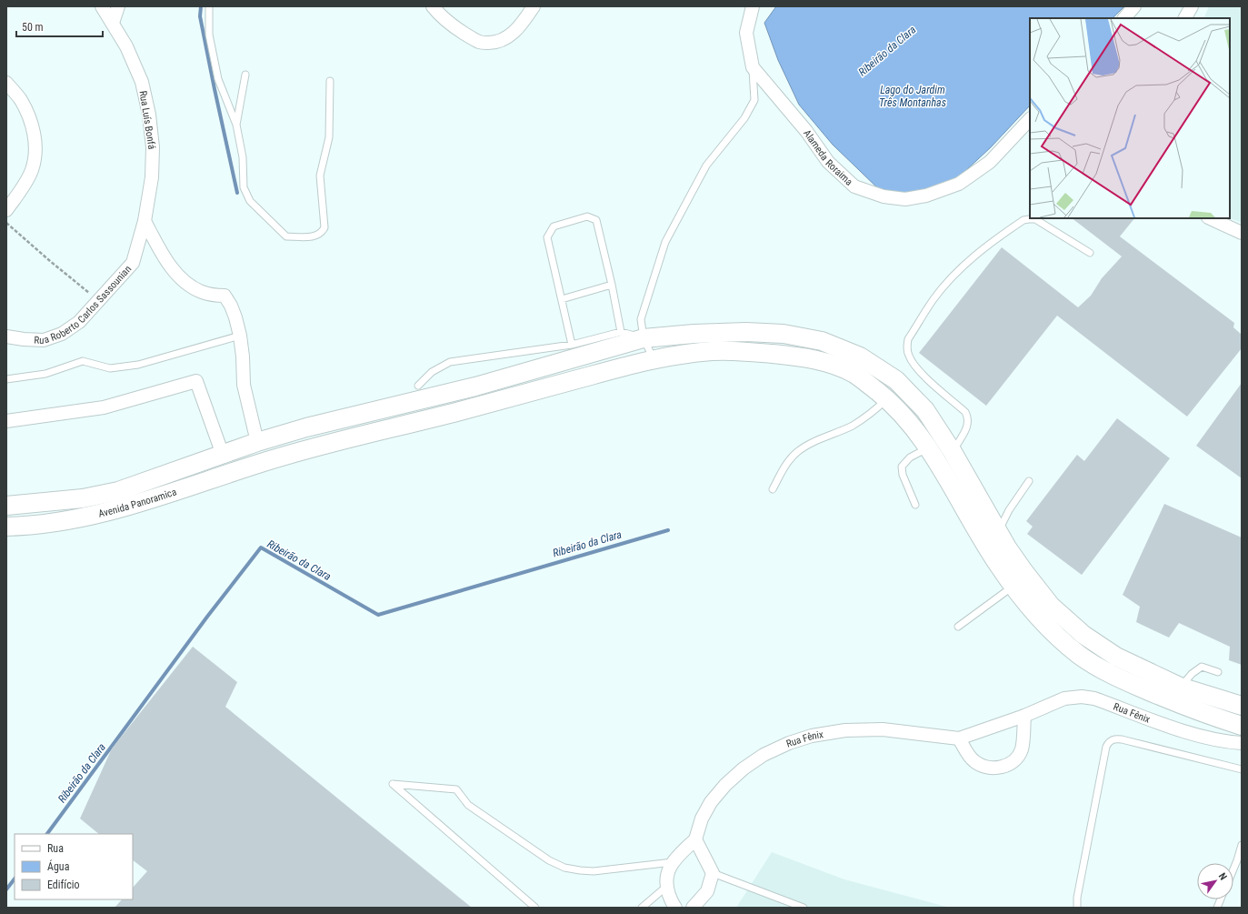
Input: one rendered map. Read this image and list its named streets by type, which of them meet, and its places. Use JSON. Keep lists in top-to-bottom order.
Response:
{
  "streets": {
    "main road": ["Avenida Panoramica"],
    "street": [
      "Rua Luís Bonfá",
      "Alameda Roraima",
      "Rua Roberto Carlos Sassounian",
      "Rua Fênix"
    ]
  },
  "crossings": [
    ["Rua Luís Bonfá", "Rua Roberto Carlos Sassounian"]
  ],
  "water": ["Ribeirão da Clara", "Lago do Jardim Três Montanhas"],
  "legend": ["Rua", "Água", "Edifício"],
  "scale_bar": "50 m",
  "north": "top right"
}
